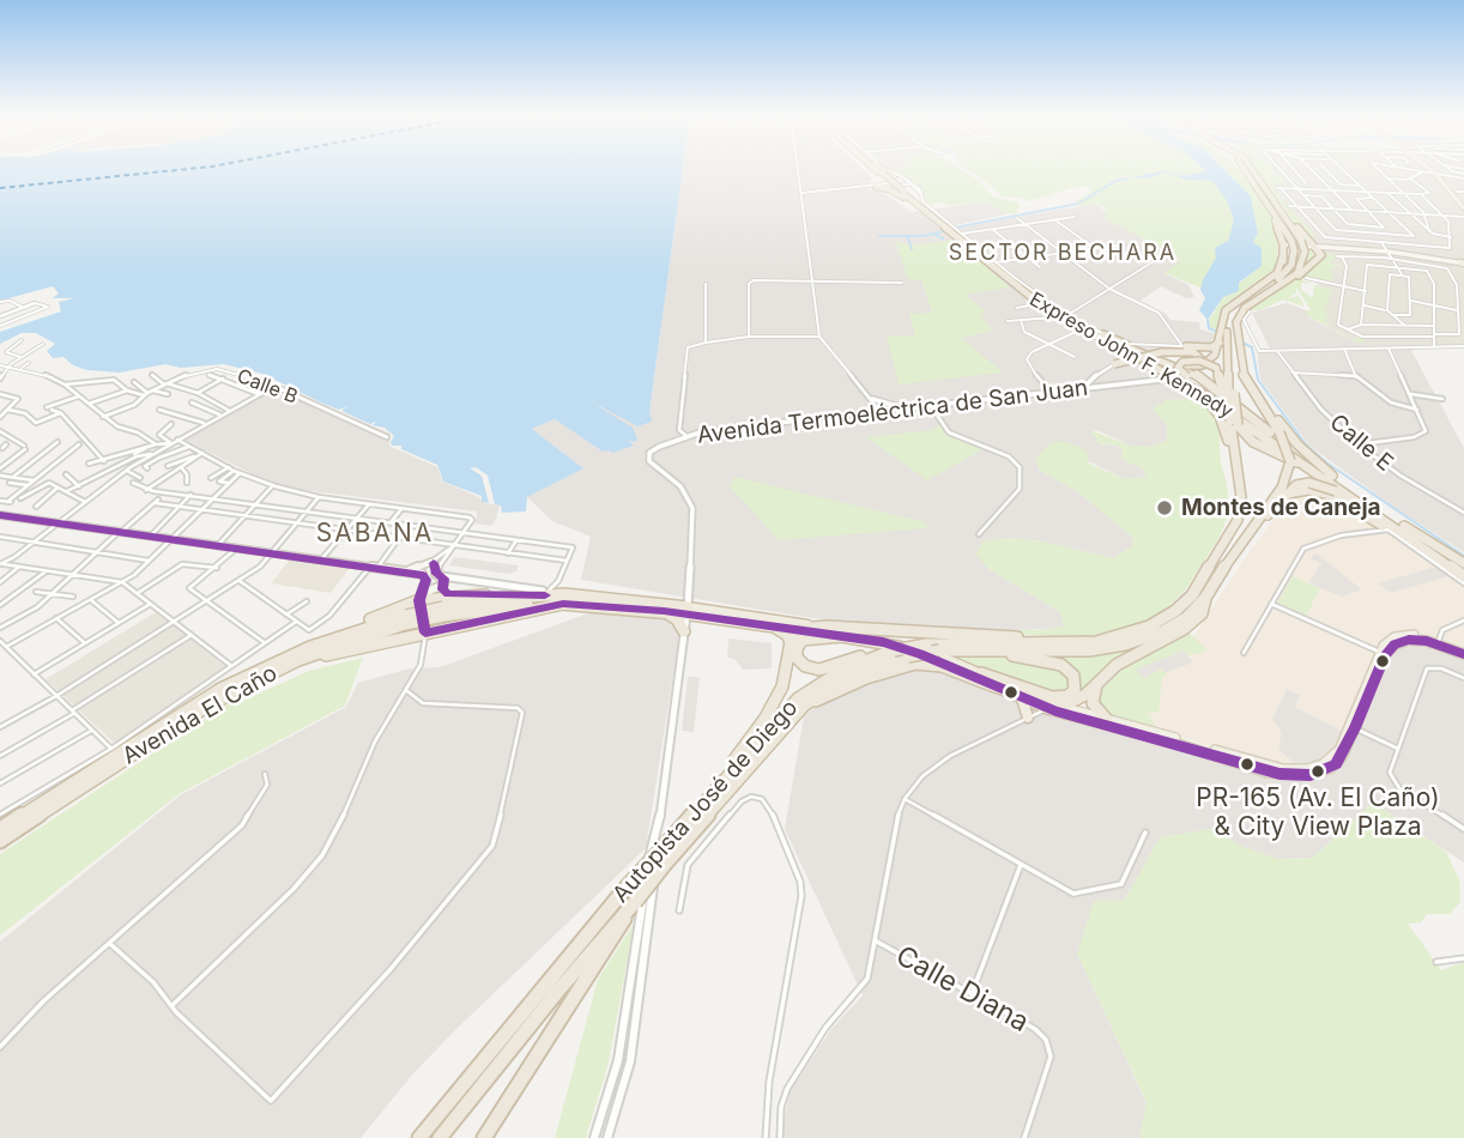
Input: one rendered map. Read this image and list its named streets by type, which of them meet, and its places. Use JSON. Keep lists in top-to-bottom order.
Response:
{
  "streets": {
    "highway": ["Expreso John F. Kennedy", "Avenida El Caño", "Autopista José de Diego"],
    "street": [
      "Calle B",
      "Avenida Termoeléctrica de San Juan",
      "Calle E",
      "Calle Diana"
    ]
  },
  "crossings": [
    ["Expreso John F. Kennedy", "Autopista José de Diego"],
    ["Avenida Termoeléctrica de San Juan", "Avenida El Caño"]
  ],
  "districts": ["SECTOR BECHARA", "SABANA"],
  "places": ["Montes de Caneja", "PR-165 (Av. El Caño) & City View Plaza"]
}
